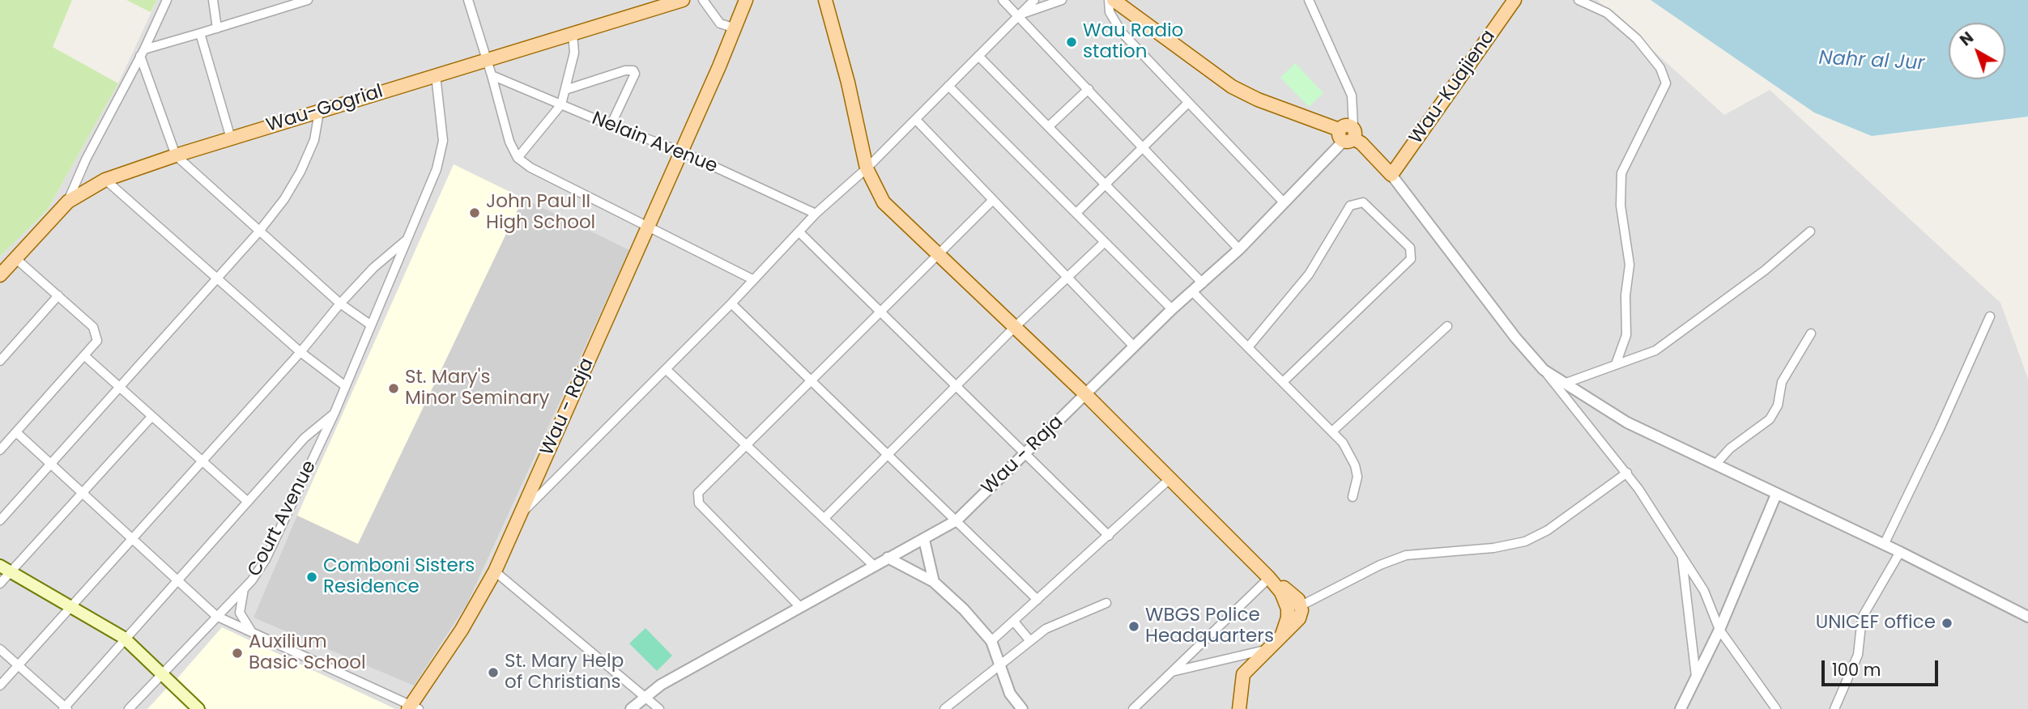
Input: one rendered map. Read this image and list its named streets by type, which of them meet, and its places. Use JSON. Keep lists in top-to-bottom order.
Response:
{
  "streets": {
    "main road": ["Wau-Kuajiena", "Wau-Gogrial", "Wau - Raja"],
    "street": ["Nelain Avenue", "Court Avenue"]
  },
  "crossings": [
    ["Wau-Gogrial", "Court Avenue"],
    ["Nelain Avenue", "Wau - Raja"]
  ],
  "water": ["Nahr al Jur"],
  "places": [
    "Wau Radio station",
    "John Paul II High School",
    "St. Mary's Minor Seminary",
    "Comboni Sisters Residence",
    "UNICEF office",
    "WBGS Police Headquarters",
    "Auxilium Basic School",
    "St. Mary Help of Christians"
  ],
  "scale_bar": "100 m",
  "north": "top left"
}
